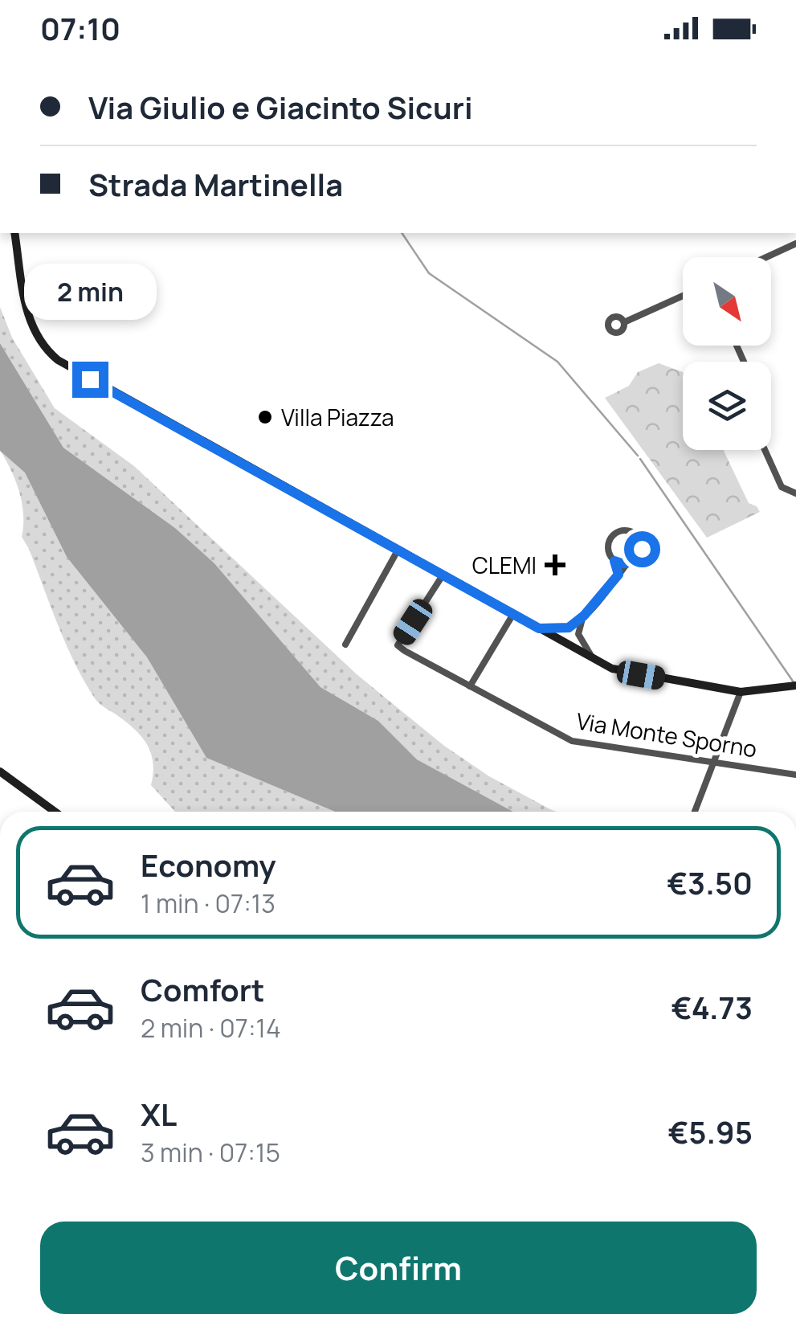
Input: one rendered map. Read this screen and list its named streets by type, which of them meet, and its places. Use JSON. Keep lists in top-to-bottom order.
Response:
{
  "streets": {
    "street": ["Via Monte Sporno"]
  },
  "places": {
    "other": ["Villa Piazza"],
    "health": ["CLEMI"]
  },
  "north": "bottom right",
  "page": {
    "status": "07:10",
    "banner": ["Via Giulio e Giacinto Sicuri", "Strada Martinella"],
    "bubble": "2 min",
    "list": [
      {
        "name": "Economy",
        "note": "1 min · 07:13",
        "value": "€3.50"
      },
      {
        "name": "Comfort",
        "note": "2 min · 07:14",
        "value": "€4.73"
      },
      {
        "name": "XL",
        "note": "3 min · 07:15",
        "value": "€5.95"
      }
    ],
    "buttons": "Confirm"
  }
}
